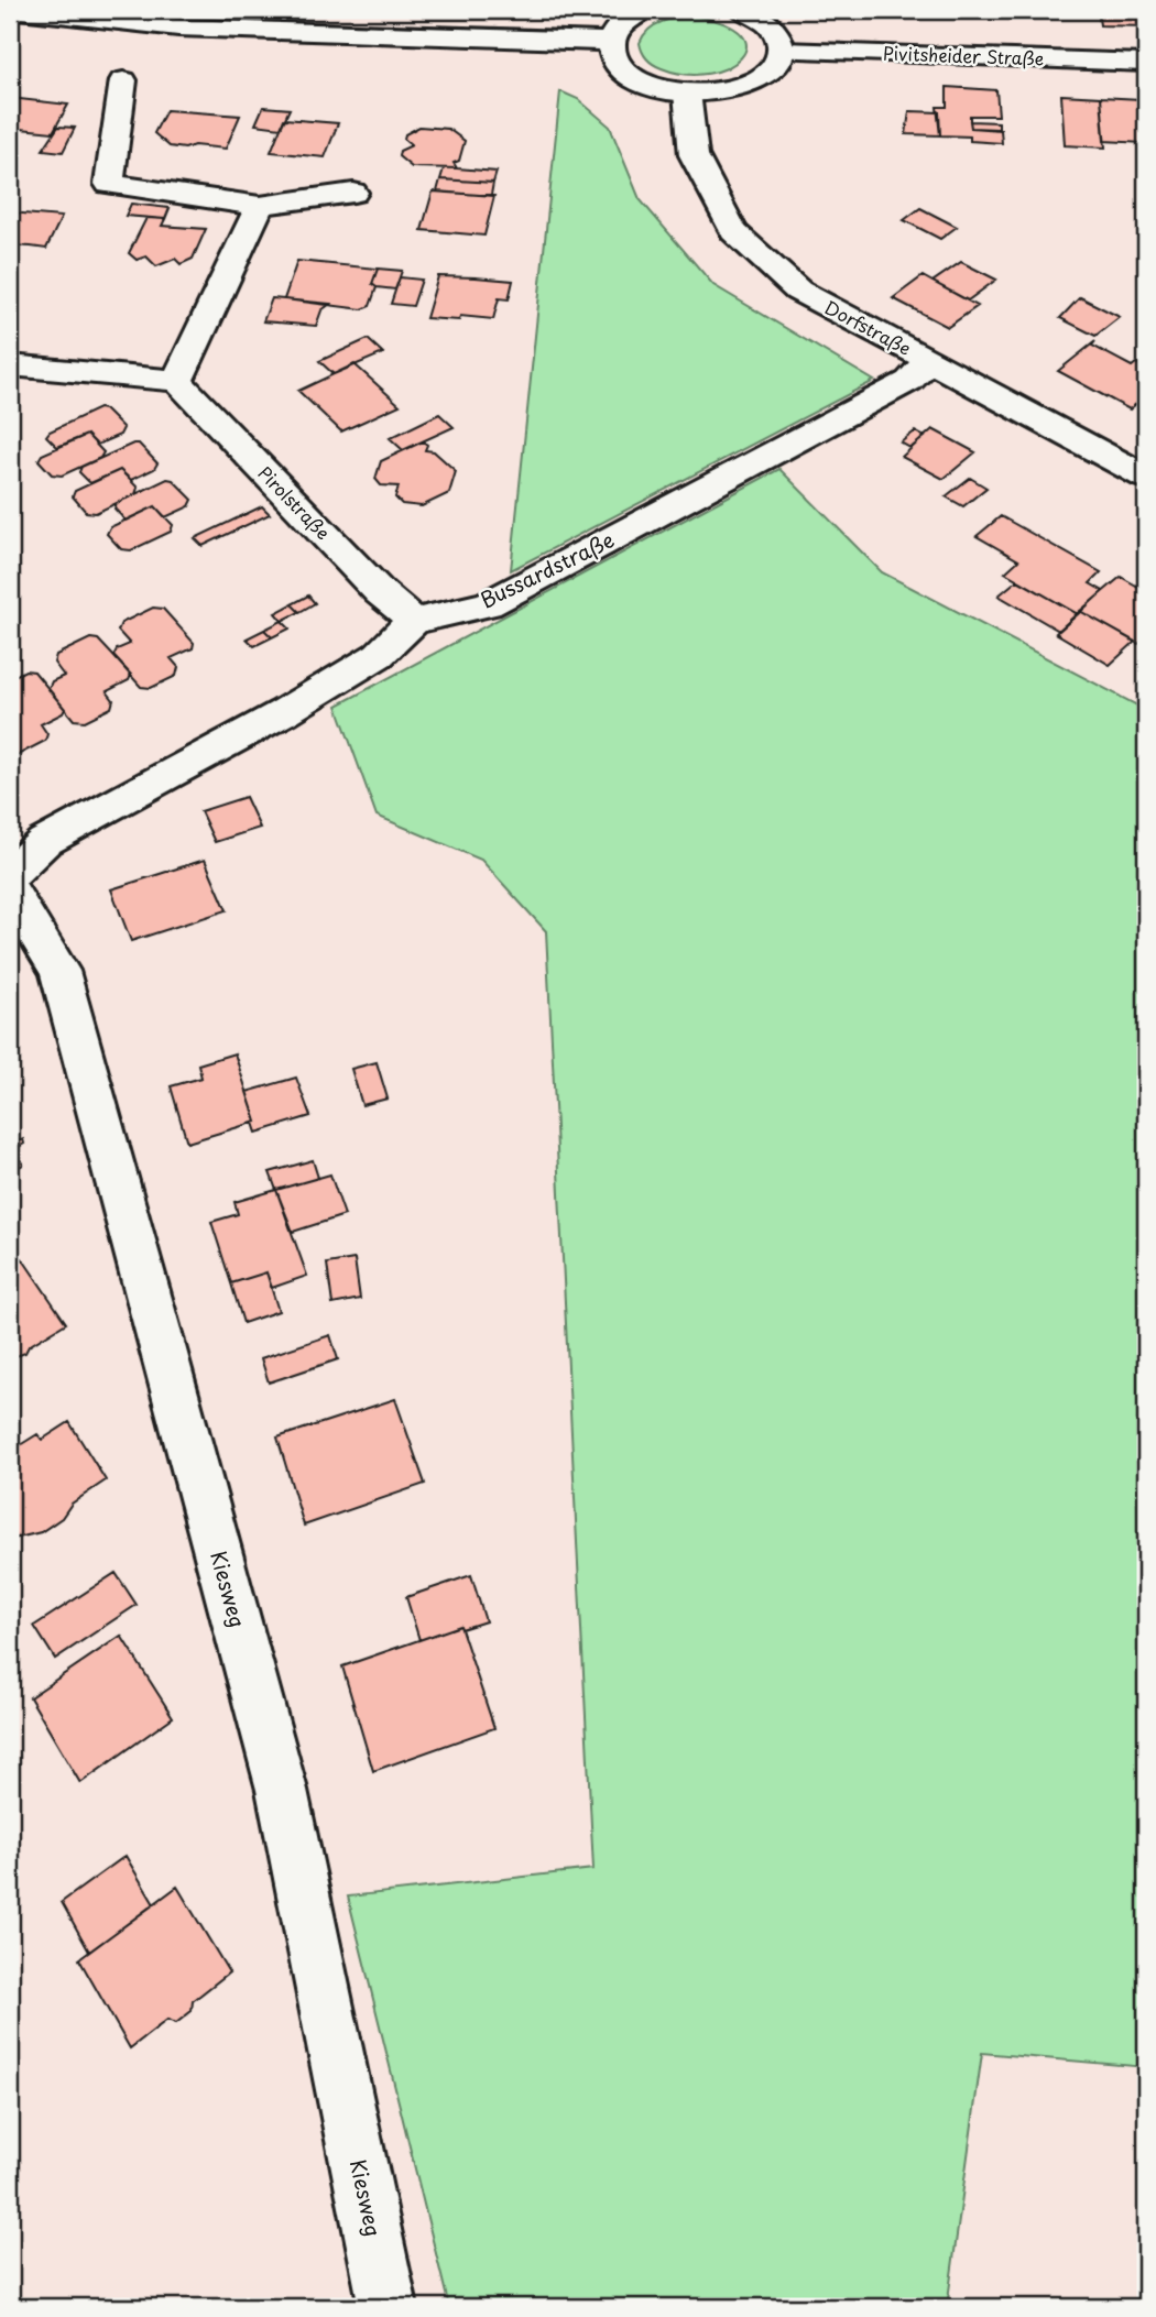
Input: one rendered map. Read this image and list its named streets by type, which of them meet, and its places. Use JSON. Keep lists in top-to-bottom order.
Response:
{
  "streets": {
    "street": [
      "Pivitsheider Straße",
      "Dorfstraße",
      "Pirolstraße",
      "Bussardstraße",
      "Kiesweg"
    ]
  },
  "crossings": [
    ["Dorfstraße", "Bussardstraße"],
    ["Pirolstraße", "Bussardstraße"]
  ]
}
